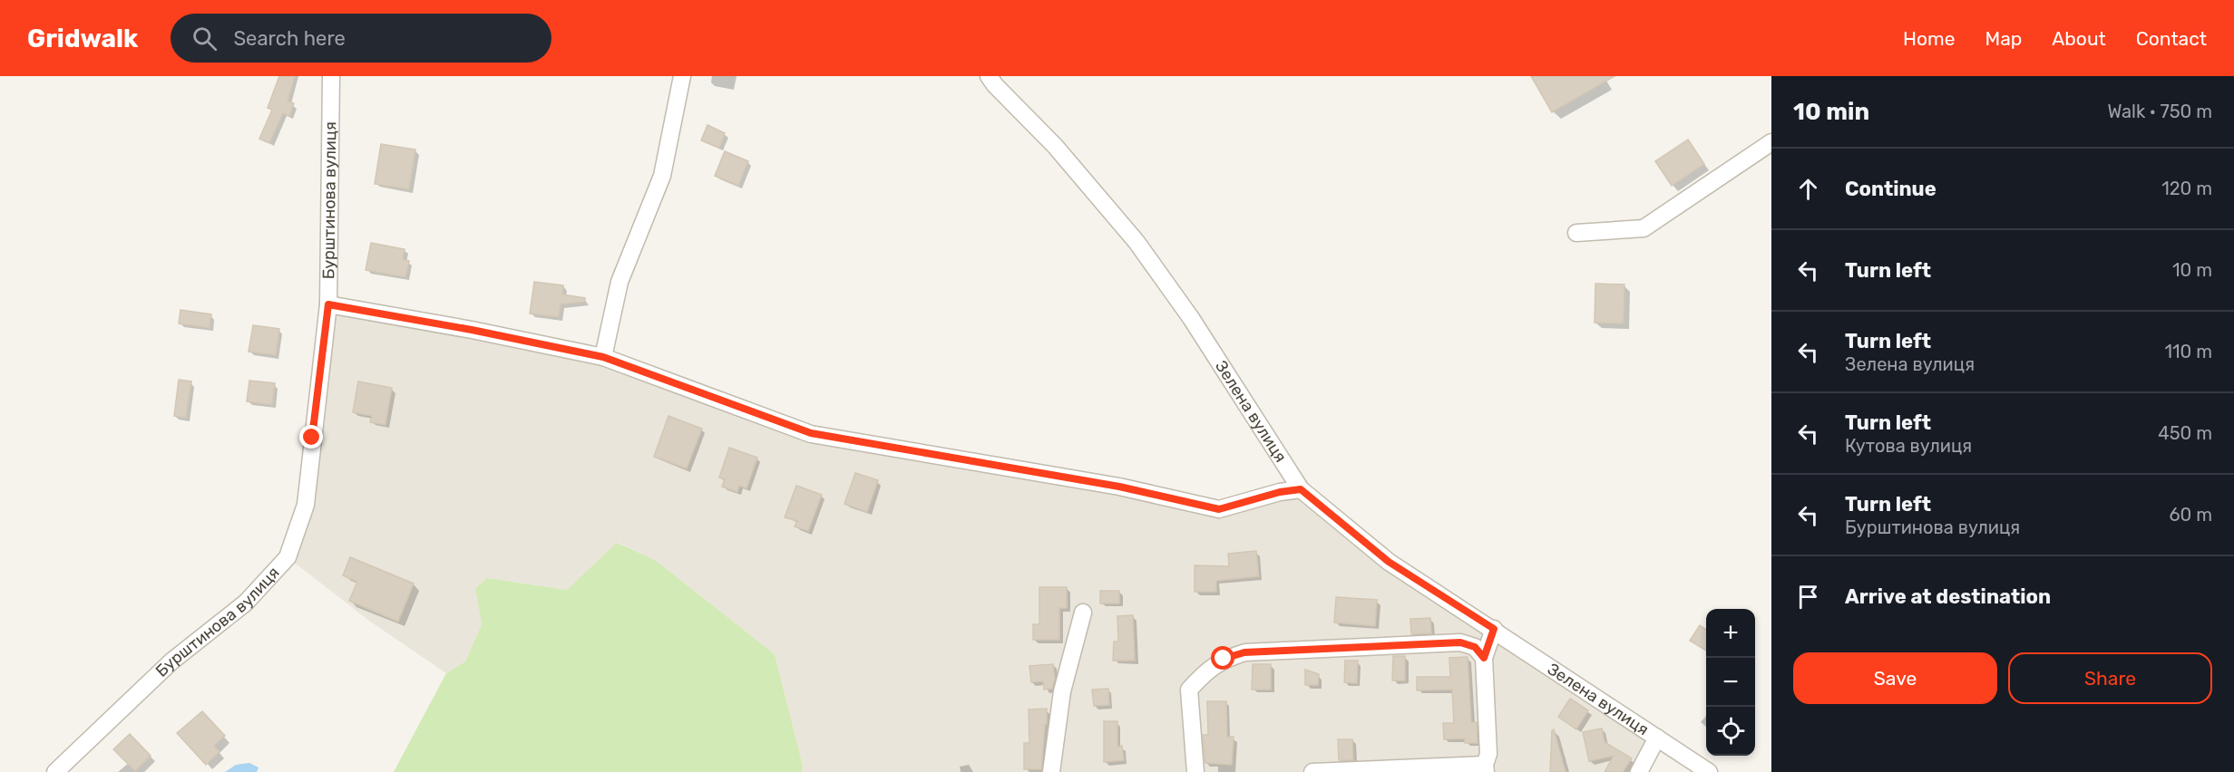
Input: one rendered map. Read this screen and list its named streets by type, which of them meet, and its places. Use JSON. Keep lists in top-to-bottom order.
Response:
{
  "streets": {
    "street": ["Бурштинова вулиця", "Зелена вулиця"]
  },
  "page": {
    "header": "Gridwalk",
    "search": "Search here",
    "nav": [
      "Home",
      "Map",
      "About",
      "Contact"
    ],
    "heading": ["10 min", "Walk · 750 m"],
    "list": [
      ["Continue", "120 m"],
      ["Turn left", "10 m"],
      ["Turn left", "Зелена вулиця", "110 m"],
      ["Turn left", "Кутова вулиця", "450 m"],
      ["Turn left", "Бурштинова вулиця", "60 m"],
      "Arrive at destination"
    ],
    "map_buttons": ["+", "−"],
    "buttons": ["Save", "Share"]
  }
}
